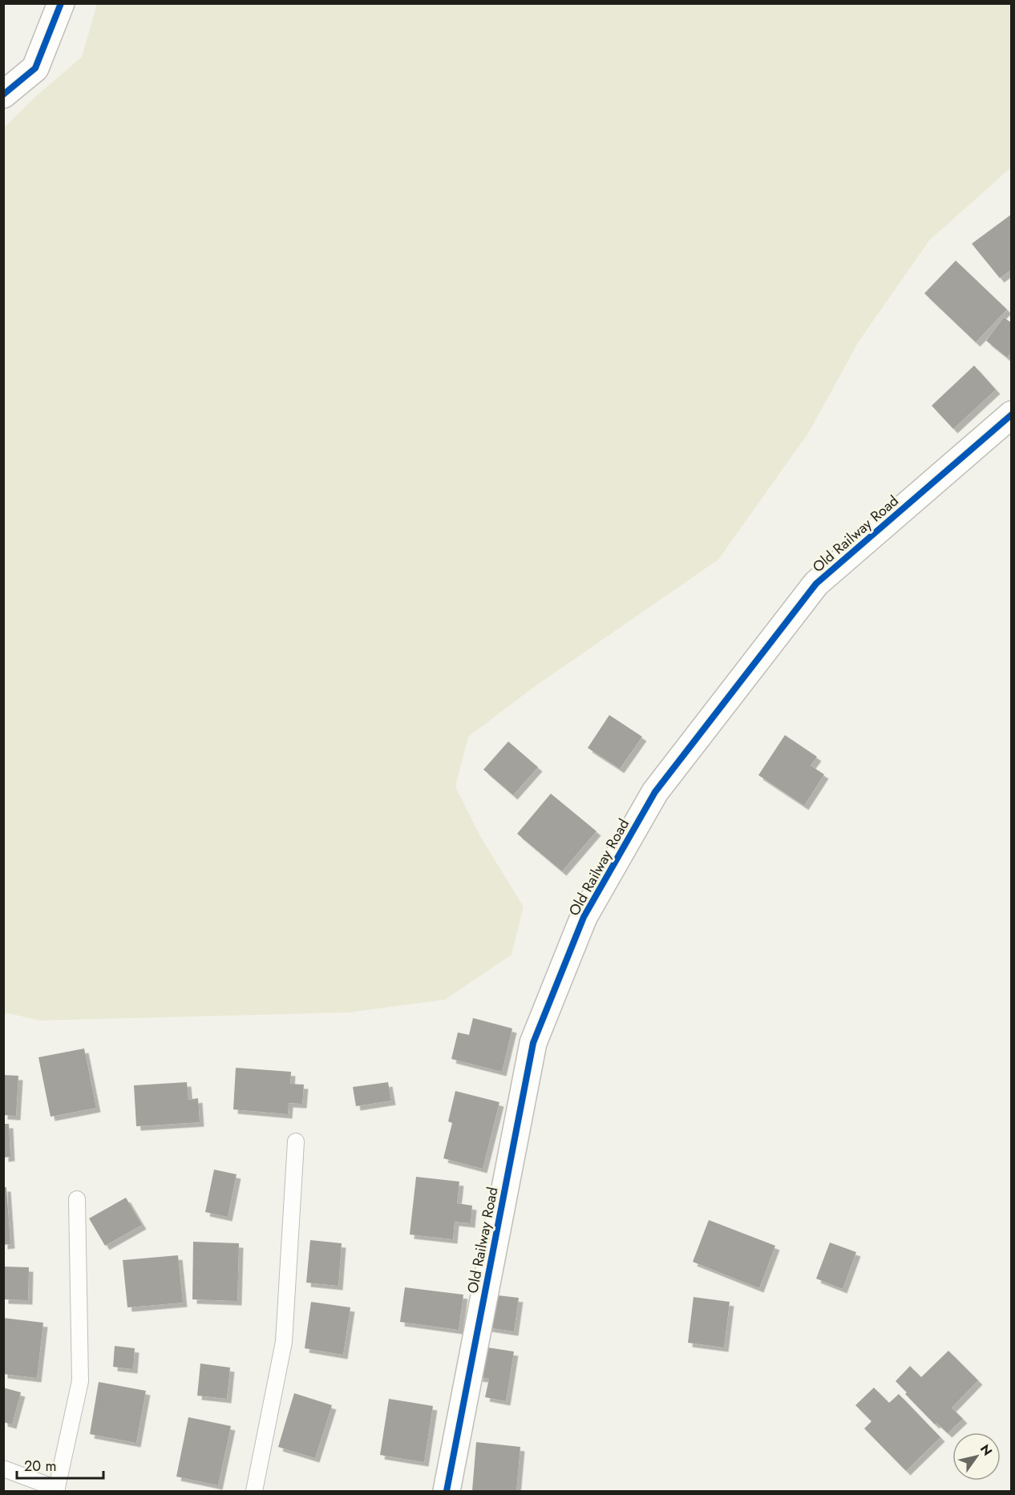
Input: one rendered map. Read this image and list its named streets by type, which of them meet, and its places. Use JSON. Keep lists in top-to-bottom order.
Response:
{
  "streets": {
    "street": ["Old Railway Road"]
  },
  "scale_bar": "20 m",
  "north": "top right"
}
